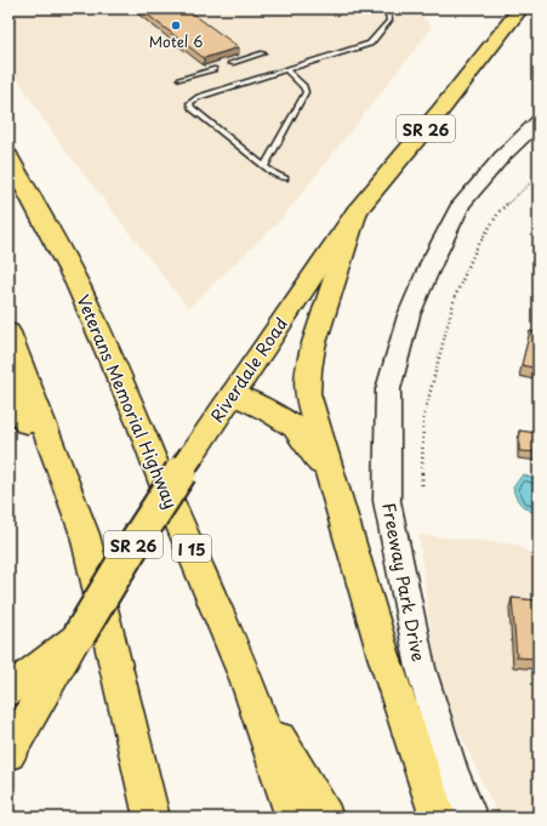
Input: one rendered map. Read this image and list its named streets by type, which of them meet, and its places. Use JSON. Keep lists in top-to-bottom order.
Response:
{
  "streets": {
    "main road": [
      "SR 26",
      "Riverdale Road",
      "Veterans Memorial Highway",
      "I 15"
    ],
    "street": ["Freeway Park Drive"]
  },
  "places": ["Motel 6"]
}
